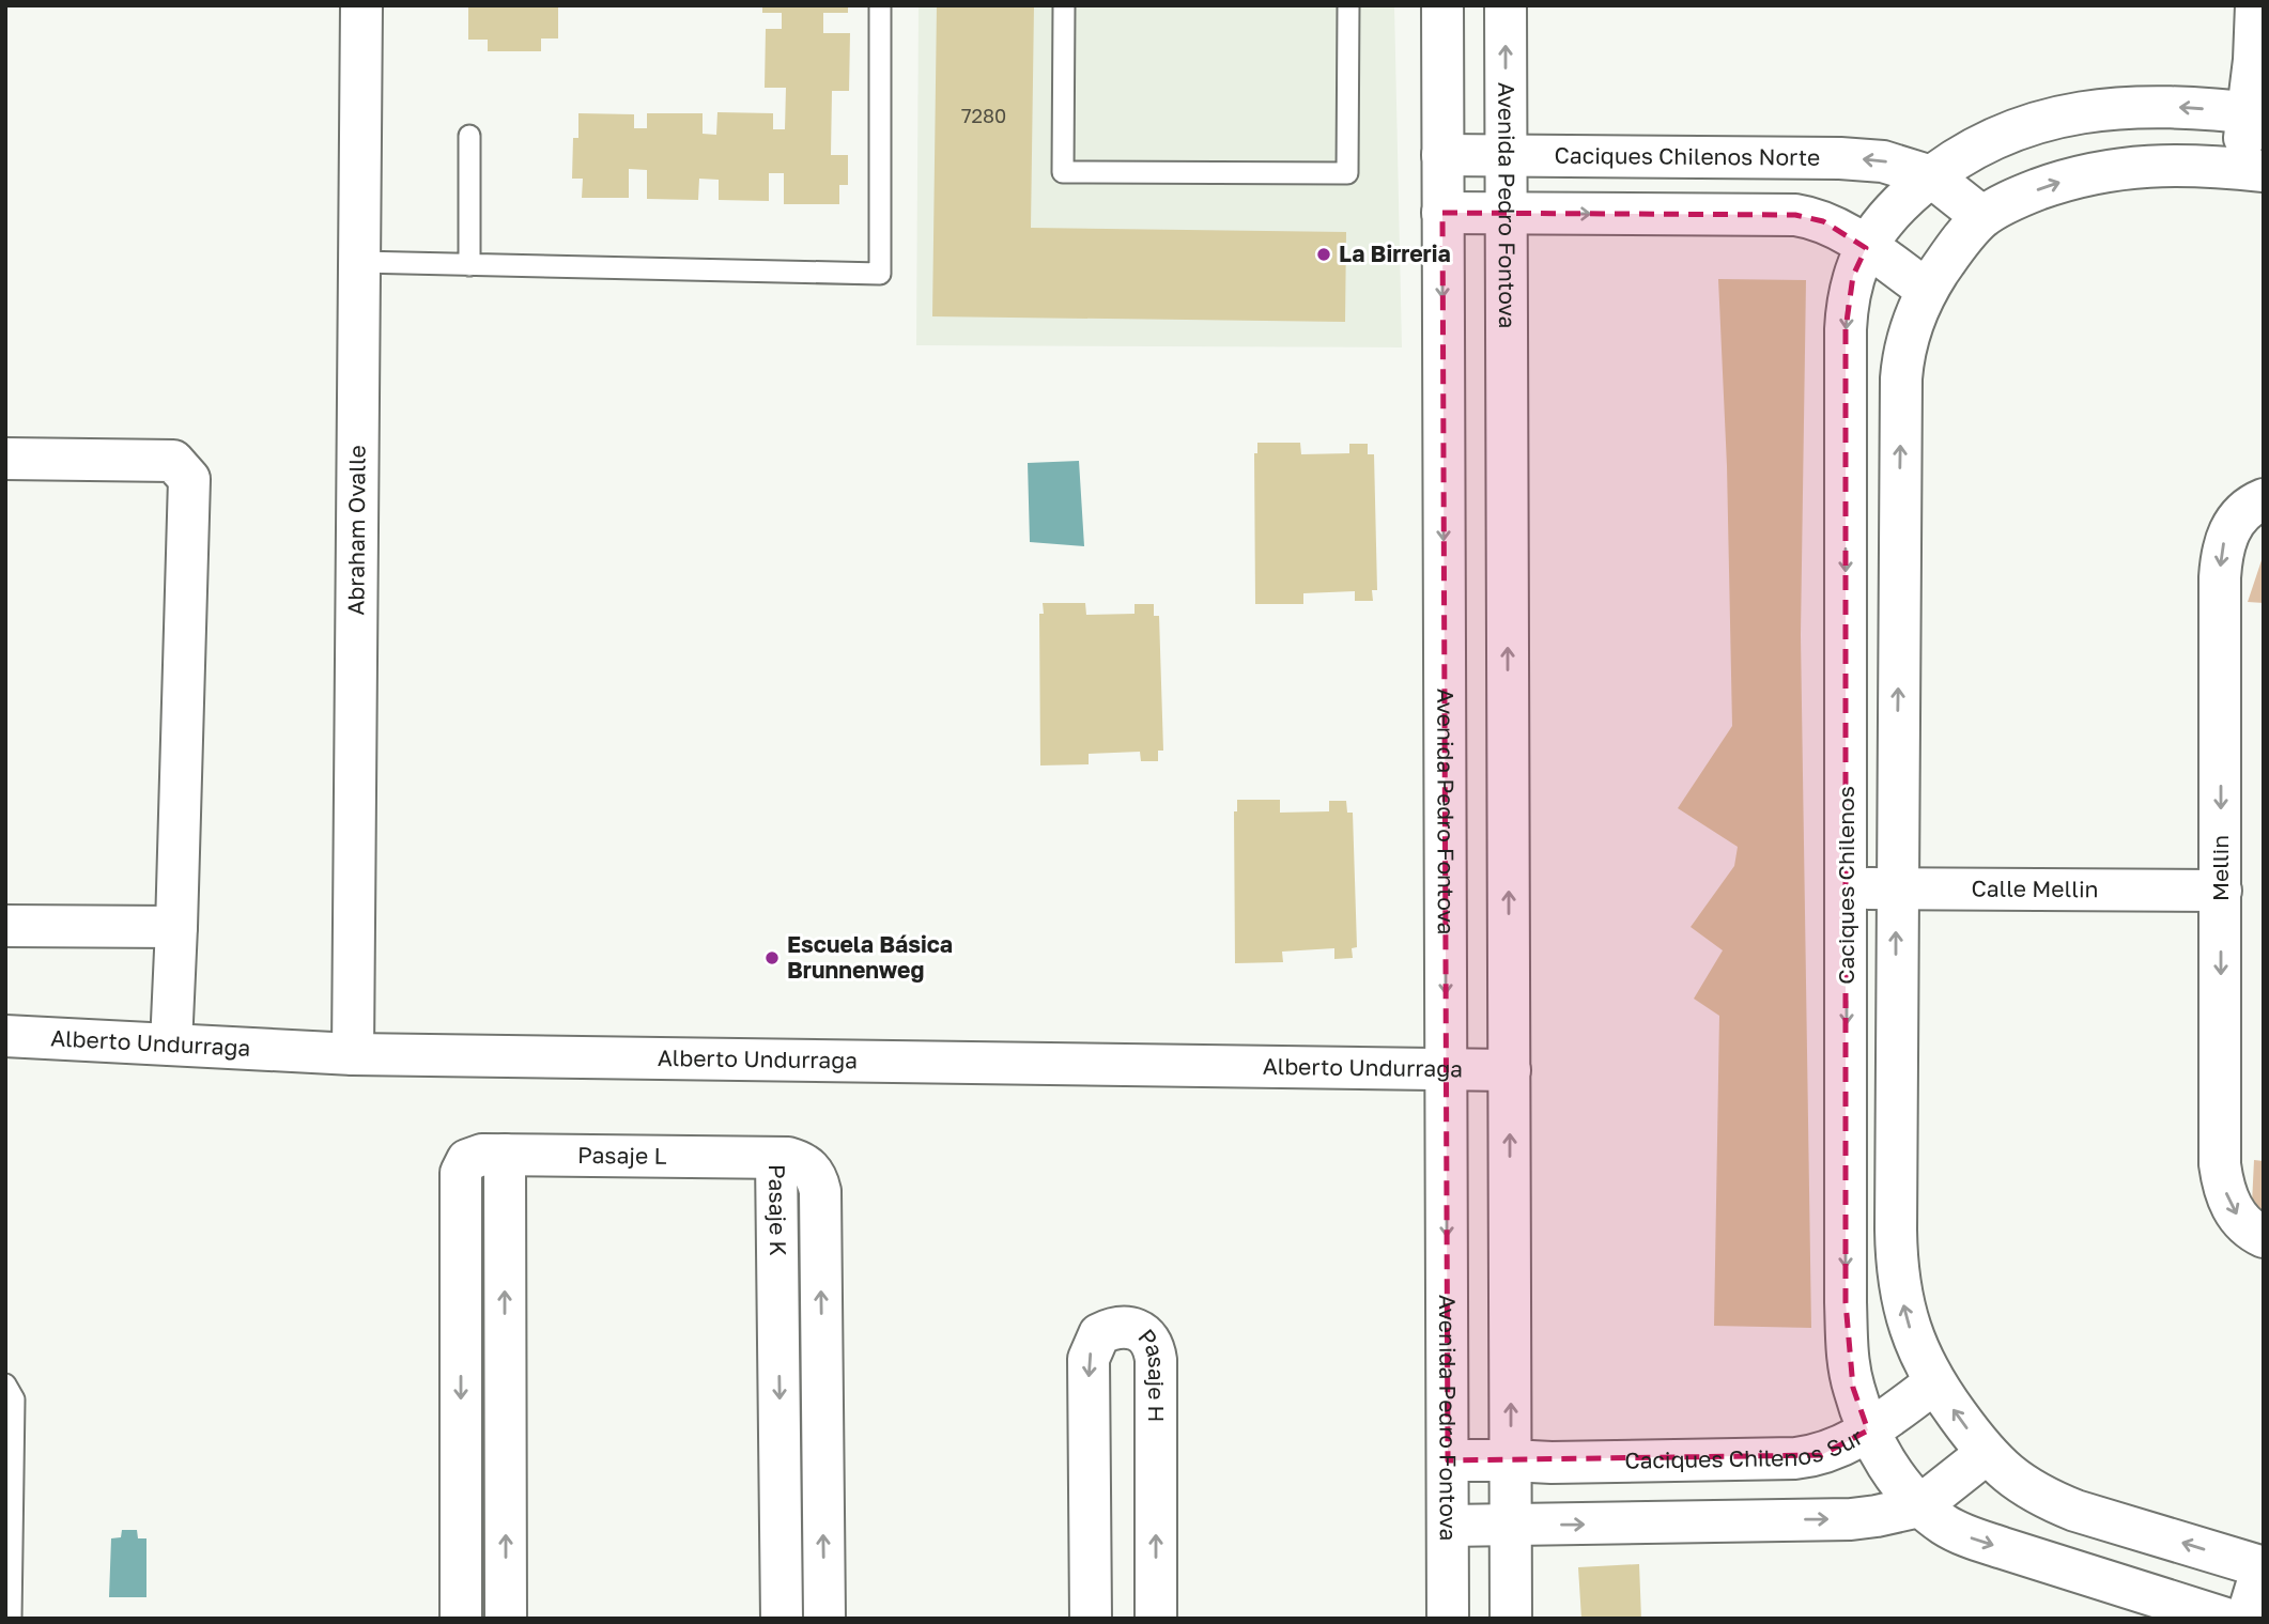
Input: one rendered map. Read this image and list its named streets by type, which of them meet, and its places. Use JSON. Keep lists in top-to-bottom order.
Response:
{
  "streets": {
    "street": [
      "Caciques Chilenos Norte",
      "Avenida Pedro Fontova",
      "Abraham Ovalle",
      "Mellin",
      "Caciques Chilenos",
      "Calle Mellin",
      "Alberto Undurraga",
      "Pasaje L",
      "Pasaje K",
      "Pasaje H",
      "Caciques Chilenos Sur"
    ]
  },
  "crossings": [
    ["Caciques Chilenos Norte", "Avenida Pedro Fontova"],
    ["Avenida Pedro Fontova", "Alberto Undurraga"],
    ["Avenida Pedro Fontova", "Caciques Chilenos Sur"],
    ["Abraham Ovalle", "Alberto Undurraga"],
    ["Mellin", "Calle Mellin"],
    ["Caciques Chilenos", "Calle Mellin"],
    ["Caciques Chilenos", "Caciques Chilenos Sur"],
    ["Pasaje L", "Pasaje K"]
  ],
  "places": ["La Birreria", "Escuela Básica Brunnenweg"],
  "house_numbers": ["7280"]
}
